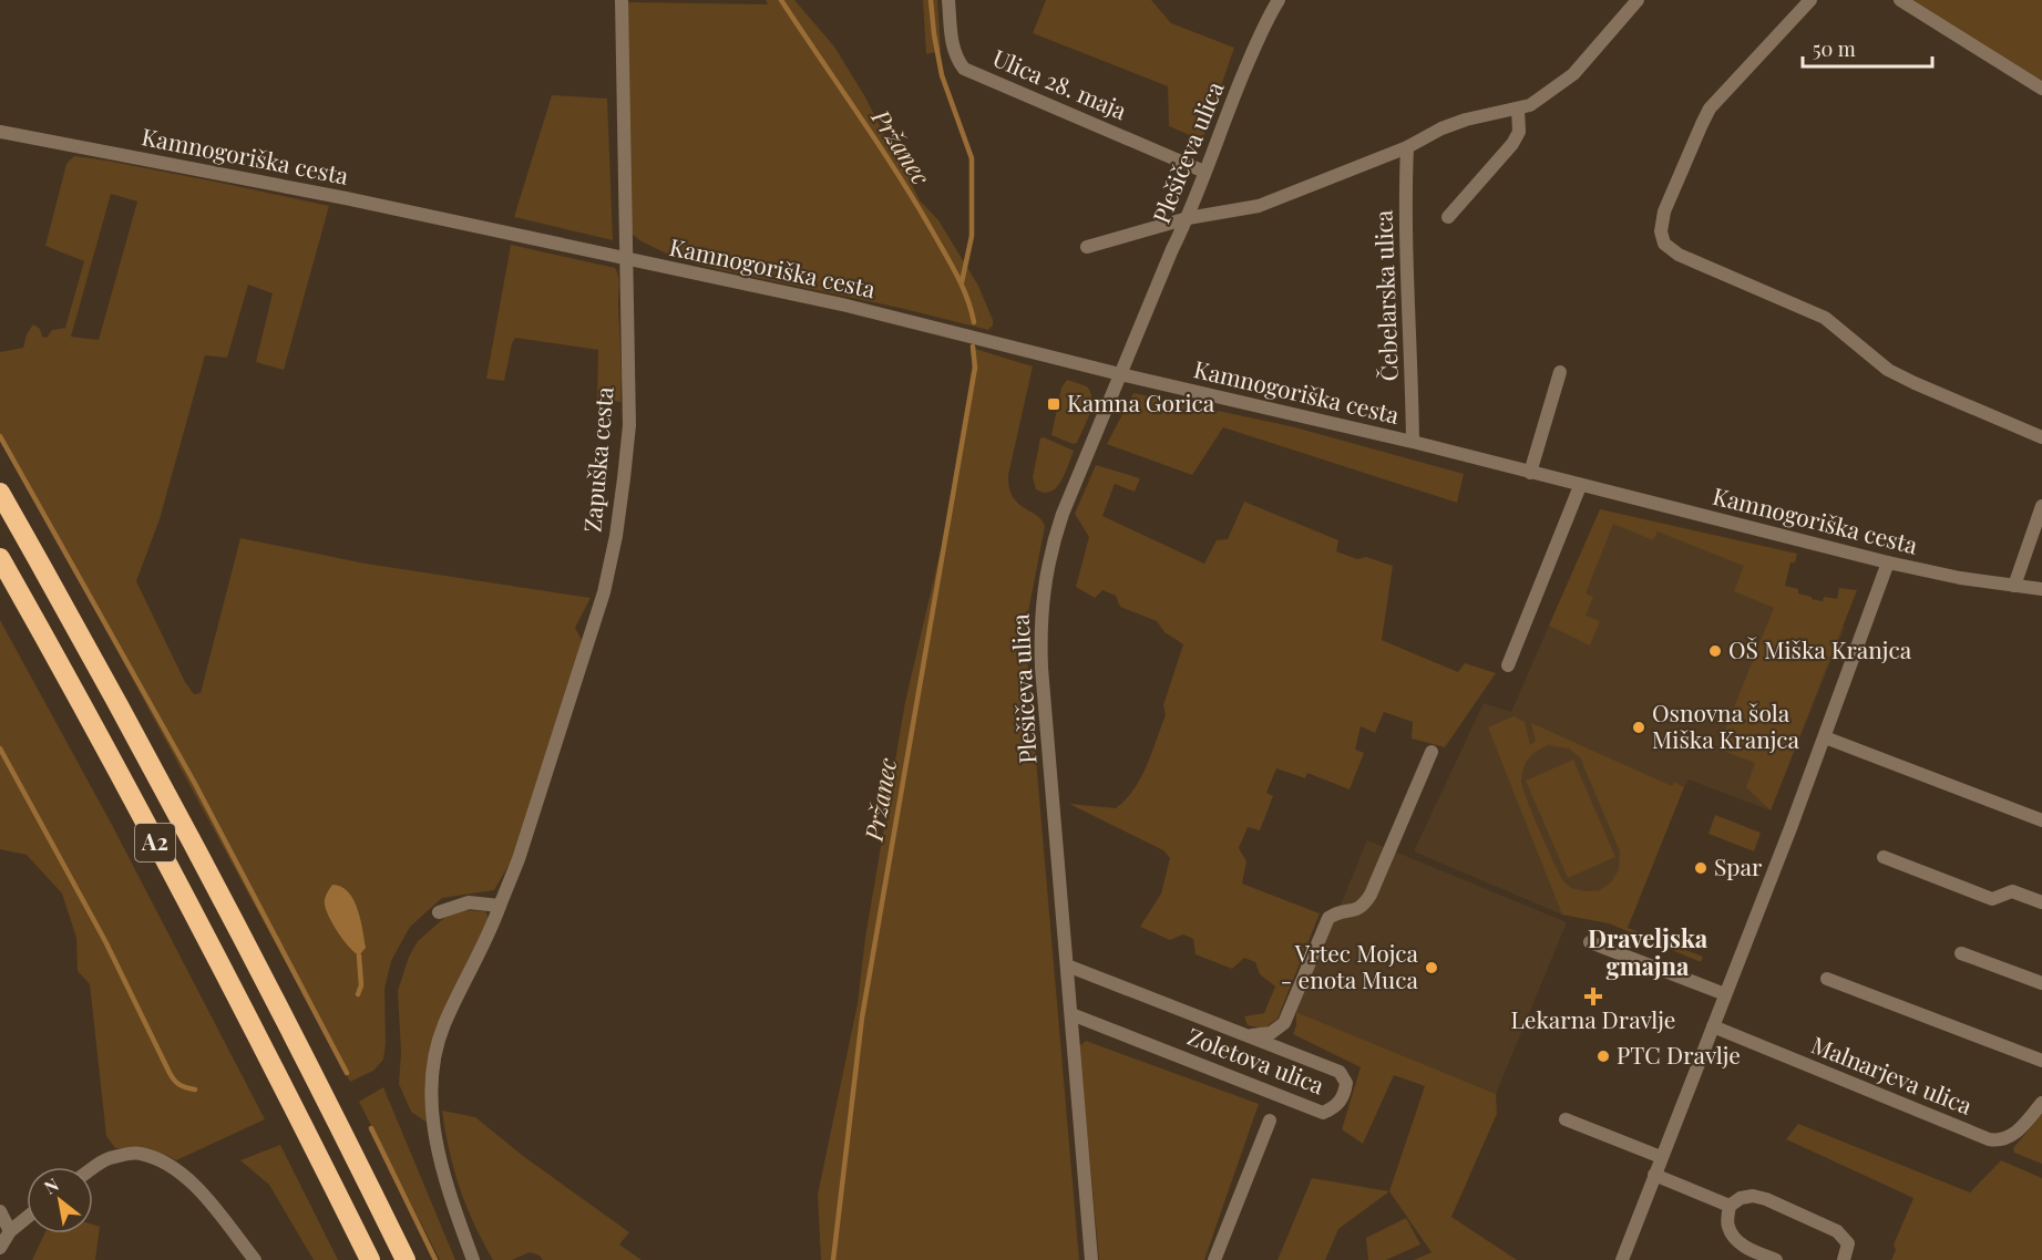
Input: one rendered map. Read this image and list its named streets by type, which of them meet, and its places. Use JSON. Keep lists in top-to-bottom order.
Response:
{
  "streets": {
    "highway": ["A2"],
    "street": [
      "Ulica 28. maja",
      "Plešičeva ulica",
      "Kamnogoriška cesta",
      "Čebelarska ulica",
      "Zapuška cesta",
      "Zoletova ulica",
      "Malnarjeva ulica"
    ]
  },
  "crossings": [
    ["Ulica 28. maja", "Plešičeva ulica"],
    ["Plešičeva ulica", "Kamnogoriška cesta"],
    ["Plešičeva ulica", "Zoletova ulica"],
    ["Kamnogoriška cesta", "Čebelarska ulica"],
    ["Kamnogoriška cesta", "Zapuška cesta"]
  ],
  "districts": ["Draveljska gmajna"],
  "water": ["Pržanec"],
  "places": {
    "transit": ["Kamna Gorica"],
    "other": [
      "OŠ Miška Kranjca",
      "Osnovna šola Miška Kranjca",
      "Spar",
      "Vrtec Mojca - enota Muca",
      "PTC Dravlje"
    ],
    "health": ["Lekarna Dravlje"]
  },
  "scale_bar": "50 m",
  "north": "top left"
}
